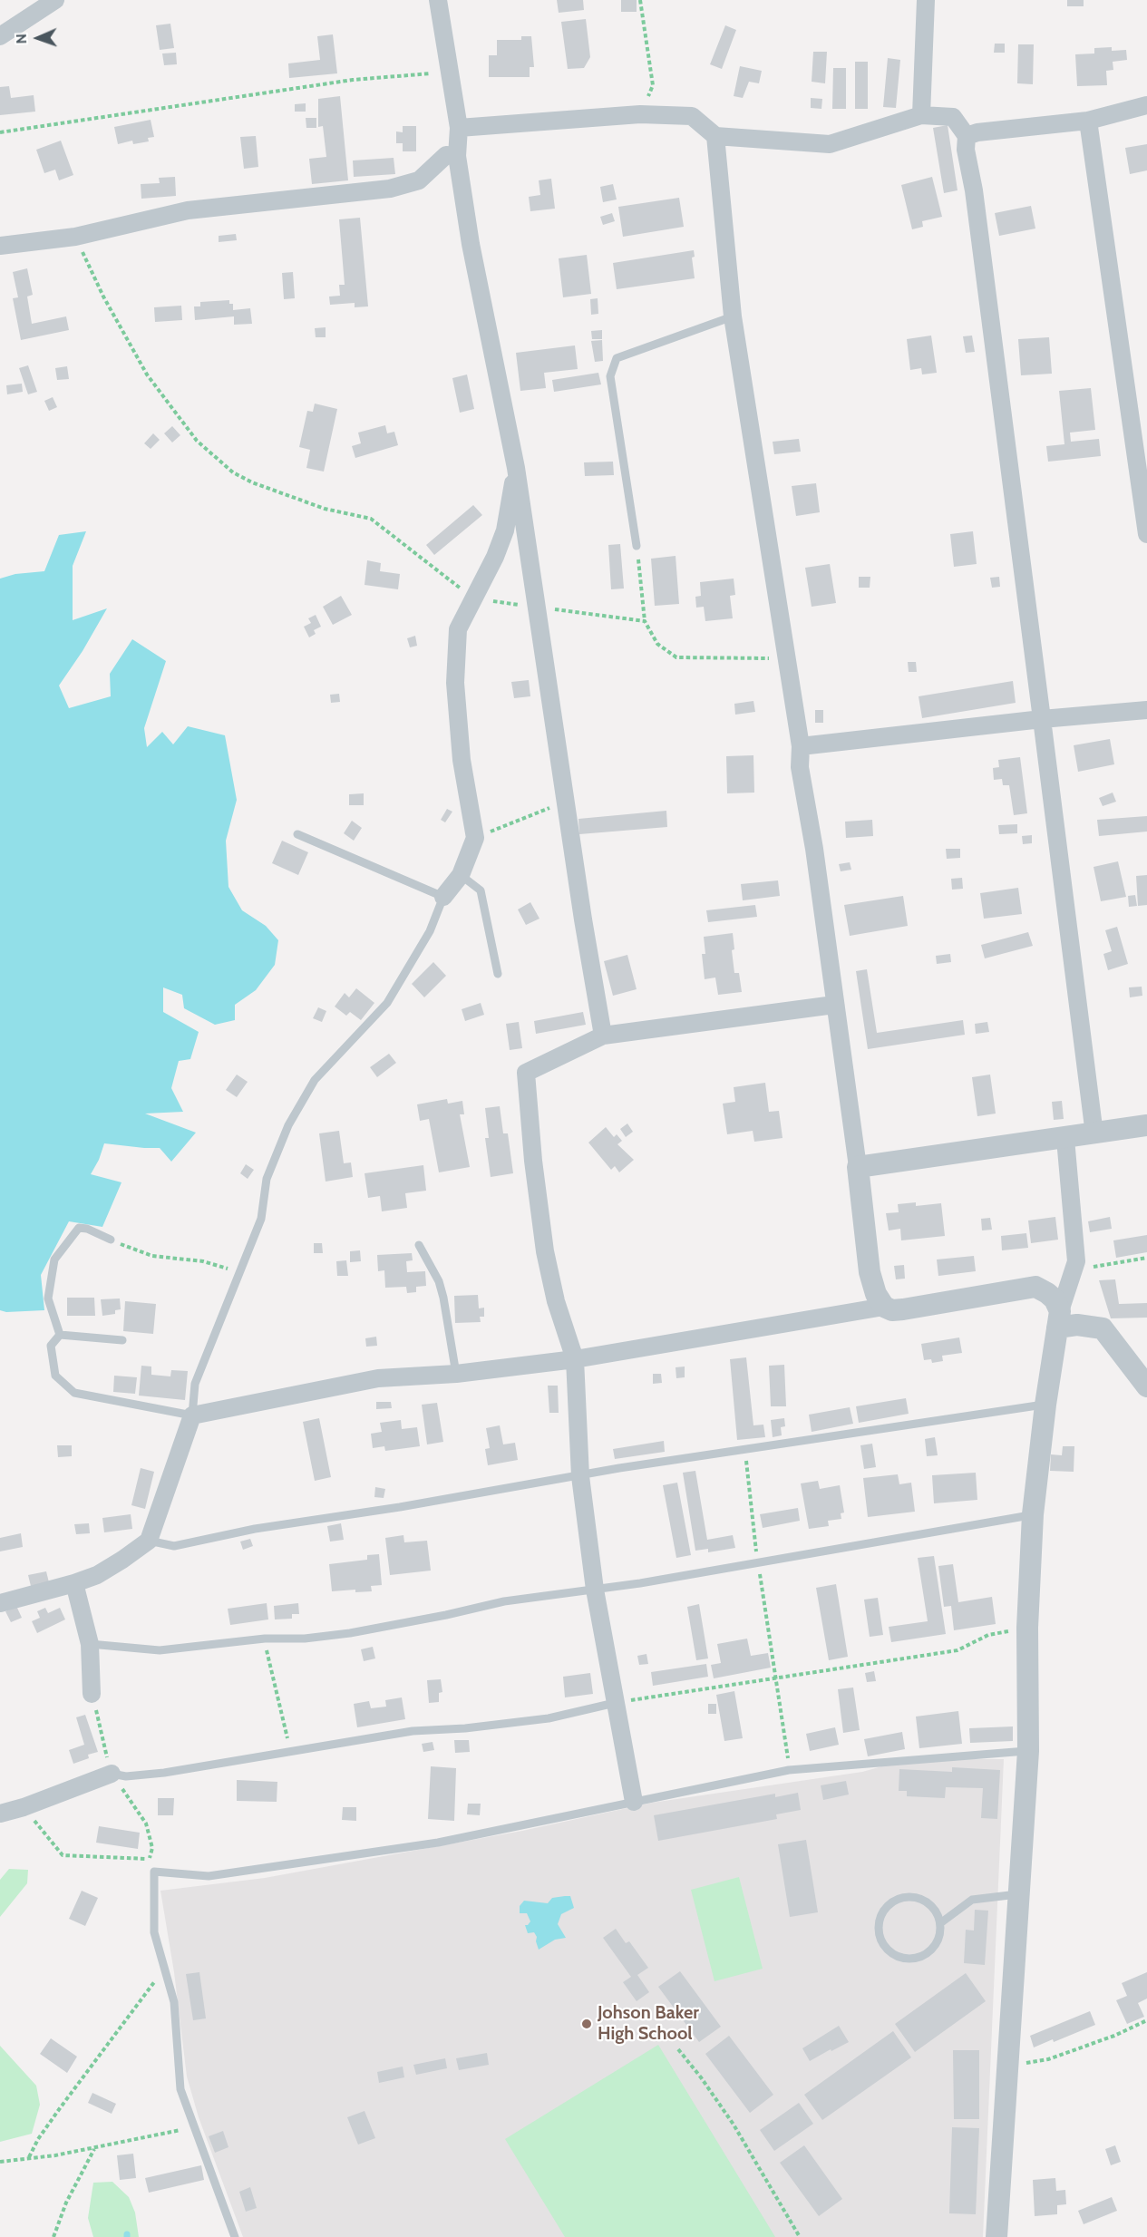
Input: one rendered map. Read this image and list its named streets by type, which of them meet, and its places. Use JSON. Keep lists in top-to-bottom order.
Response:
{
  "places": ["Johson Baker High School"],
  "north": "left"
}
